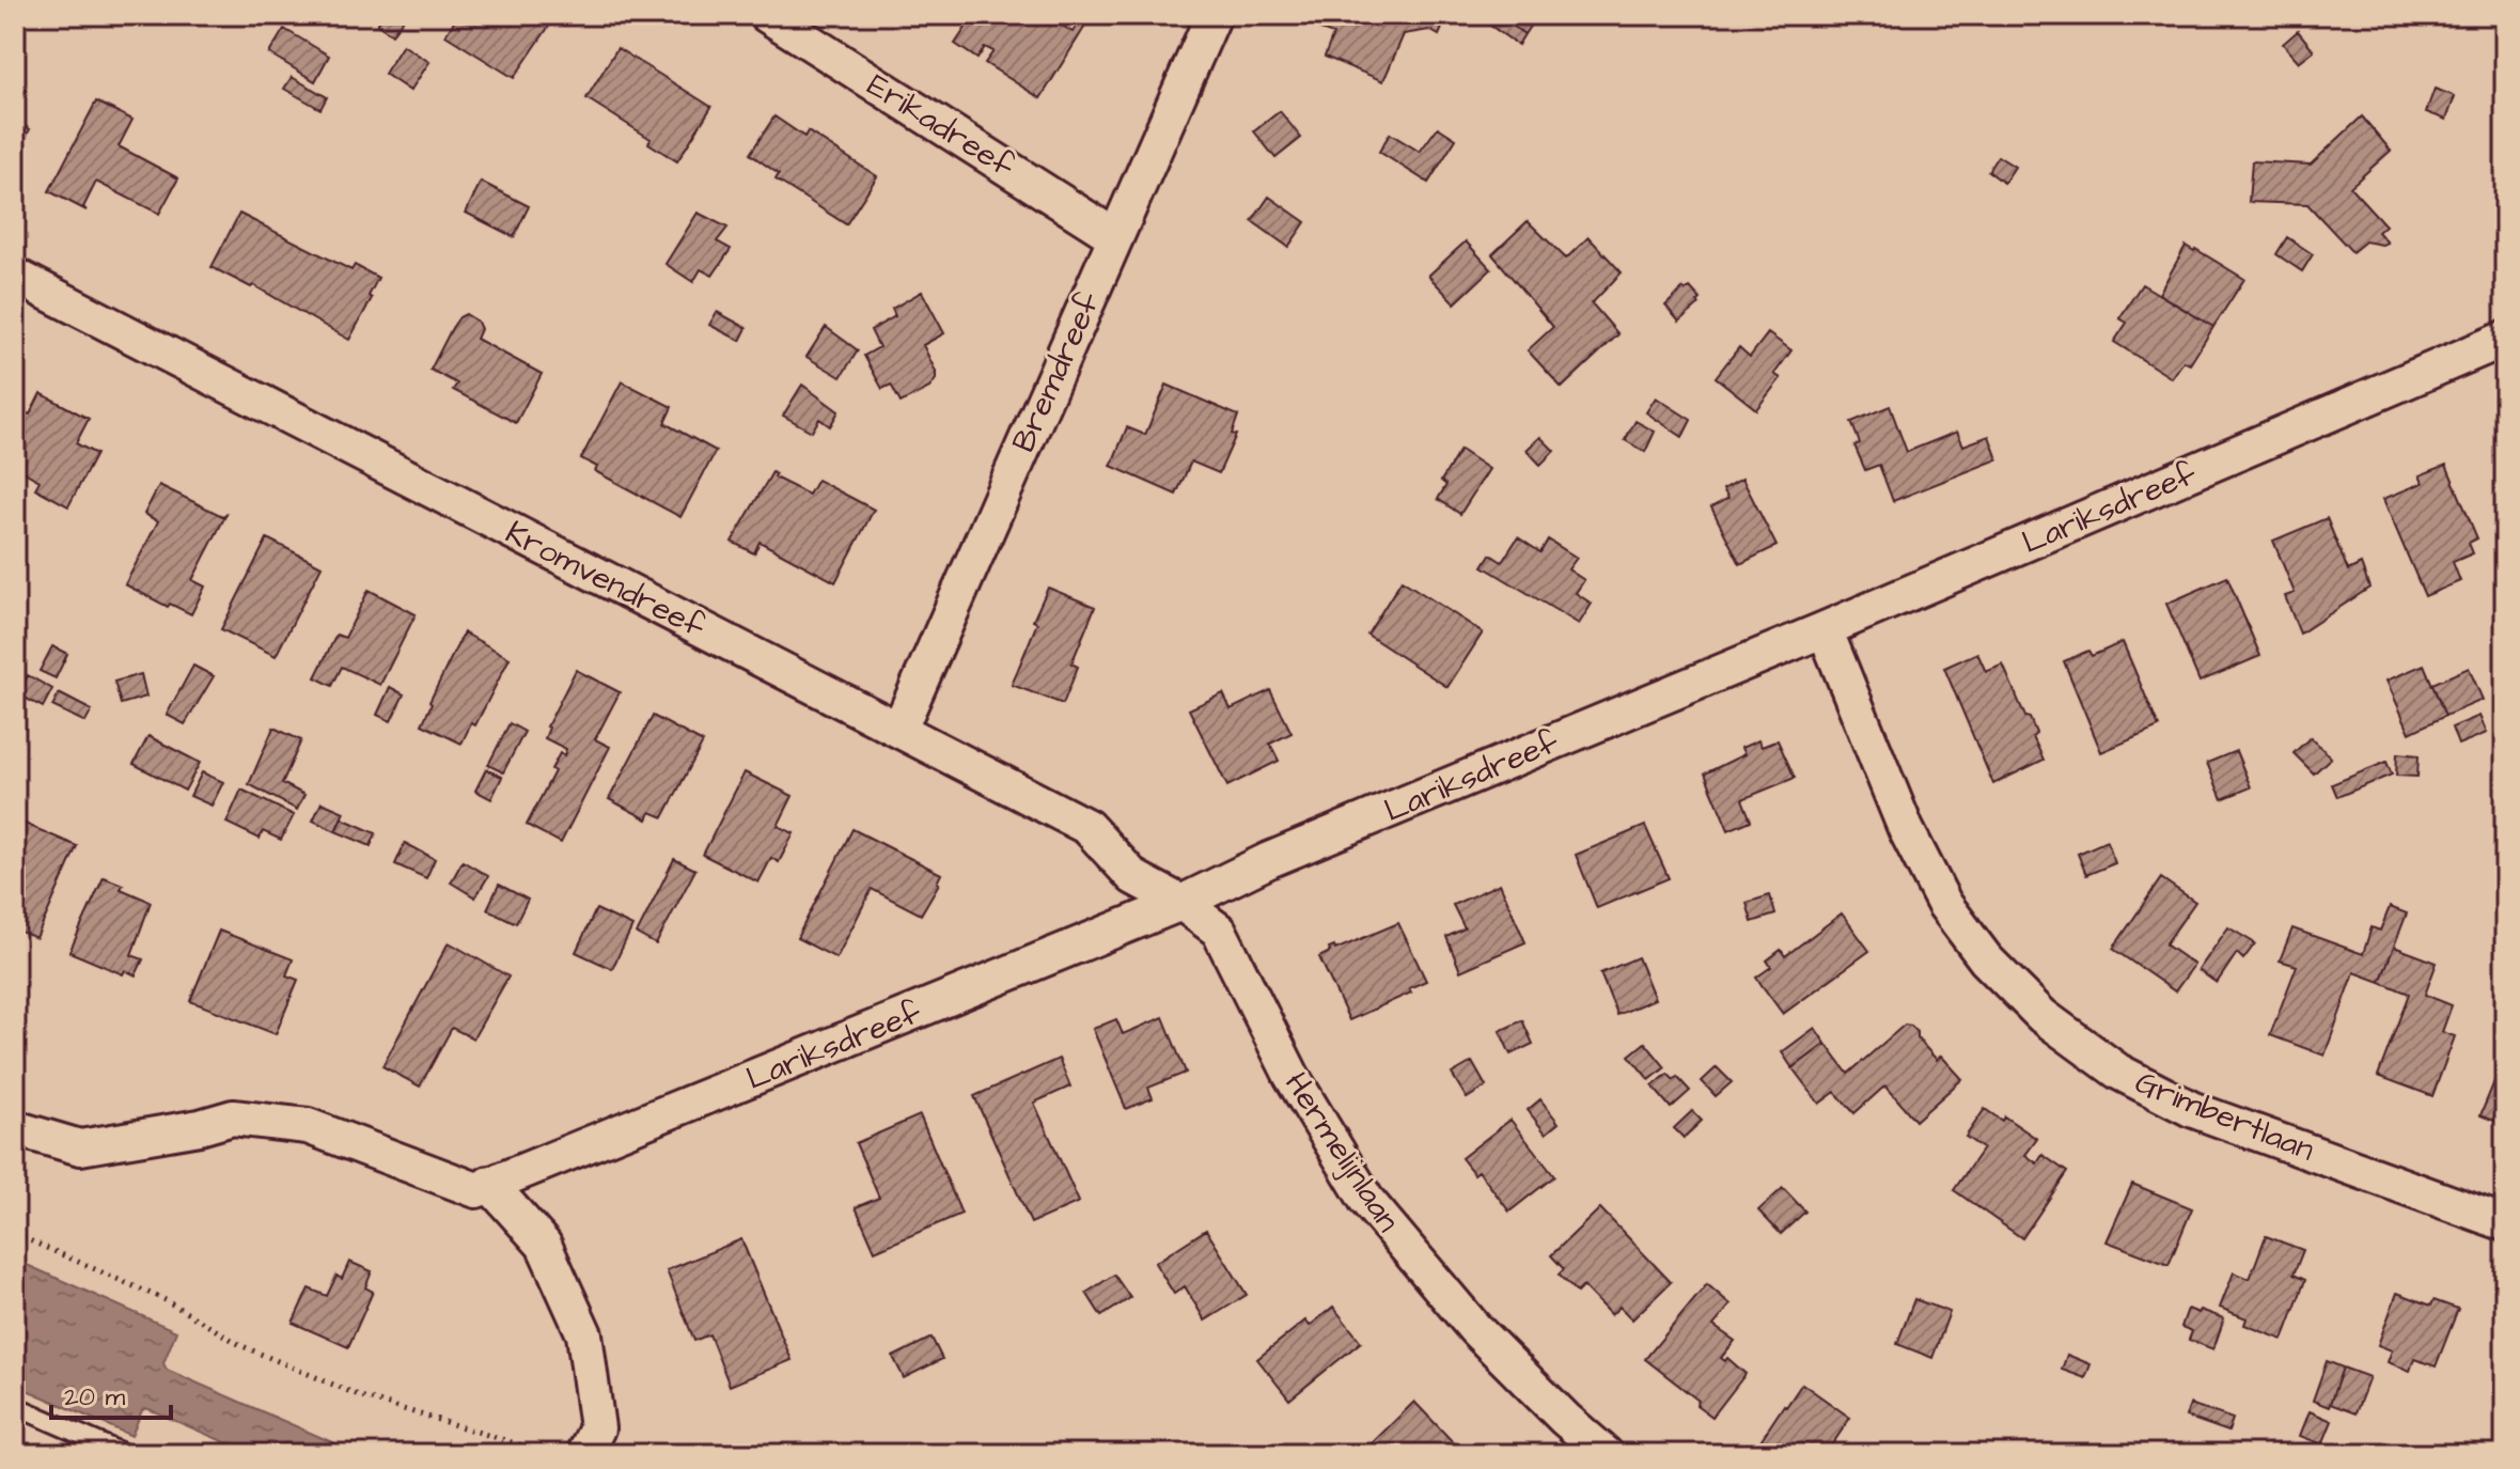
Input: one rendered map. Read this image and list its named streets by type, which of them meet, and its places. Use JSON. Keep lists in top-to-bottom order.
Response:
{
  "streets": {
    "street": [
      "Erikadreef",
      "Bremdreef",
      "Lariksdreef",
      "Kromvendreef",
      "Grimbertlaan",
      "Hermelijnlaan"
    ]
  },
  "crossings": [
    ["Erikadreef", "Bremdreef"],
    ["Bremdreef", "Kromvendreef"],
    ["Lariksdreef", "Kromvendreef"],
    ["Lariksdreef", "Grimbertlaan"],
    ["Lariksdreef", "Hermelijnlaan"],
    ["Kromvendreef", "Hermelijnlaan"]
  ],
  "scale_bar": "20 m"
}
